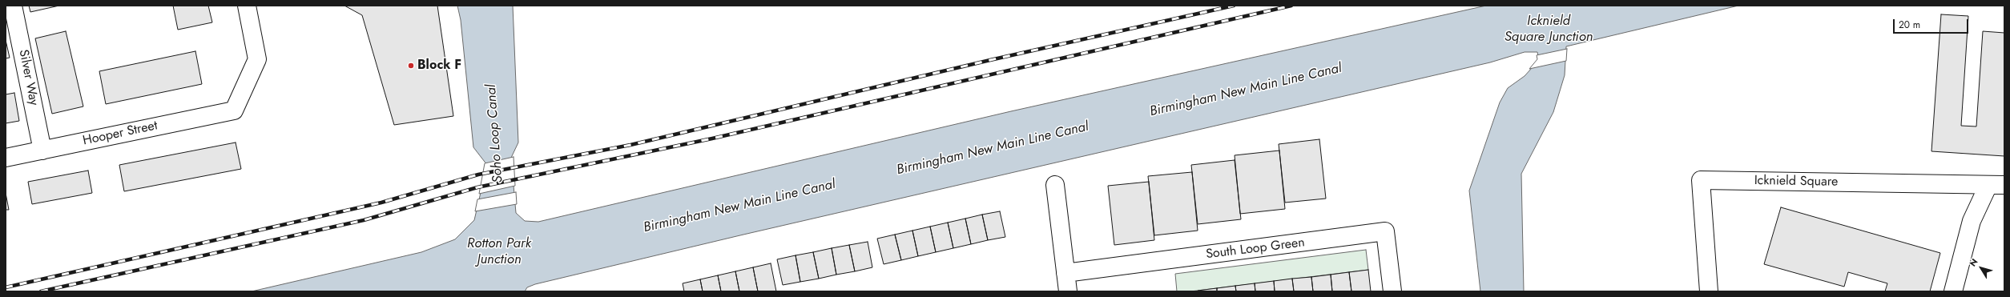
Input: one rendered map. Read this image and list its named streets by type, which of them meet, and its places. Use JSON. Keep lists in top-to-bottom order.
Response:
{
  "streets": {
    "street": [
      "Silver Way",
      "Hooper Street",
      "Icknield Square",
      "South Loop Green"
    ]
  },
  "crossings": [
    ["Silver Way", "Hooper Street"]
  ],
  "water": [
    "Icknield Square Junction",
    "Birmingham New Main Line Canal",
    "Soho Loop Canal",
    "Rotton Park Junction"
  ],
  "places": ["Block F"],
  "scale_bar": "20 m",
  "north": "top left"
}
